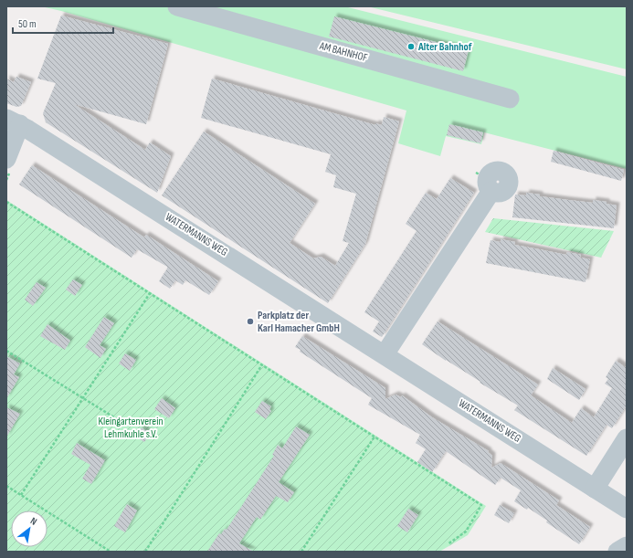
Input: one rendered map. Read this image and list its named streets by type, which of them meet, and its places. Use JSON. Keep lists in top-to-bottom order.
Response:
{
  "streets": {
    "street": ["AM BAHNHOF", "WATERMANNS WEG"]
  },
  "parks": ["Kleingartenverein Lehmkuhle s.V."],
  "places": ["Alter Bahnhof", "Parkplatz der Karl Hamacher GmbH"],
  "scale_bar": "50 m",
  "north": "top right"
}
